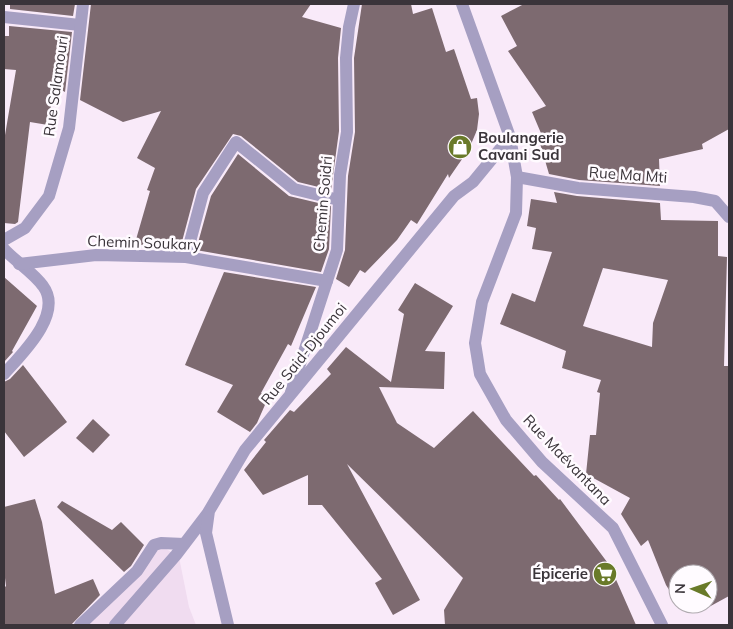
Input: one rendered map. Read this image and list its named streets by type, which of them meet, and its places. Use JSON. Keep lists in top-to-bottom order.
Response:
{
  "streets": {
    "street": [
      "Rue Salamouri",
      "Rue Ma Mti",
      "Chemin Soidri",
      "Chemin Soukary",
      "Rue Said-Djoumoi",
      "Rue Maévantana"
    ]
  },
  "crossings": [
    ["Rue Ma Mti", "Rue Maévantana"],
    ["Chemin Soidri", "Chemin Soukary"],
    ["Chemin Soidri", "Rue Said-Djoumoi"],
    ["Rue Said-Djoumoi", "Rue Maévantana"]
  ],
  "places": {
    "shop": ["Boulangerie Cavani Sud"],
    "supermarket": ["Épicerie"]
  },
  "north": "left"
}
